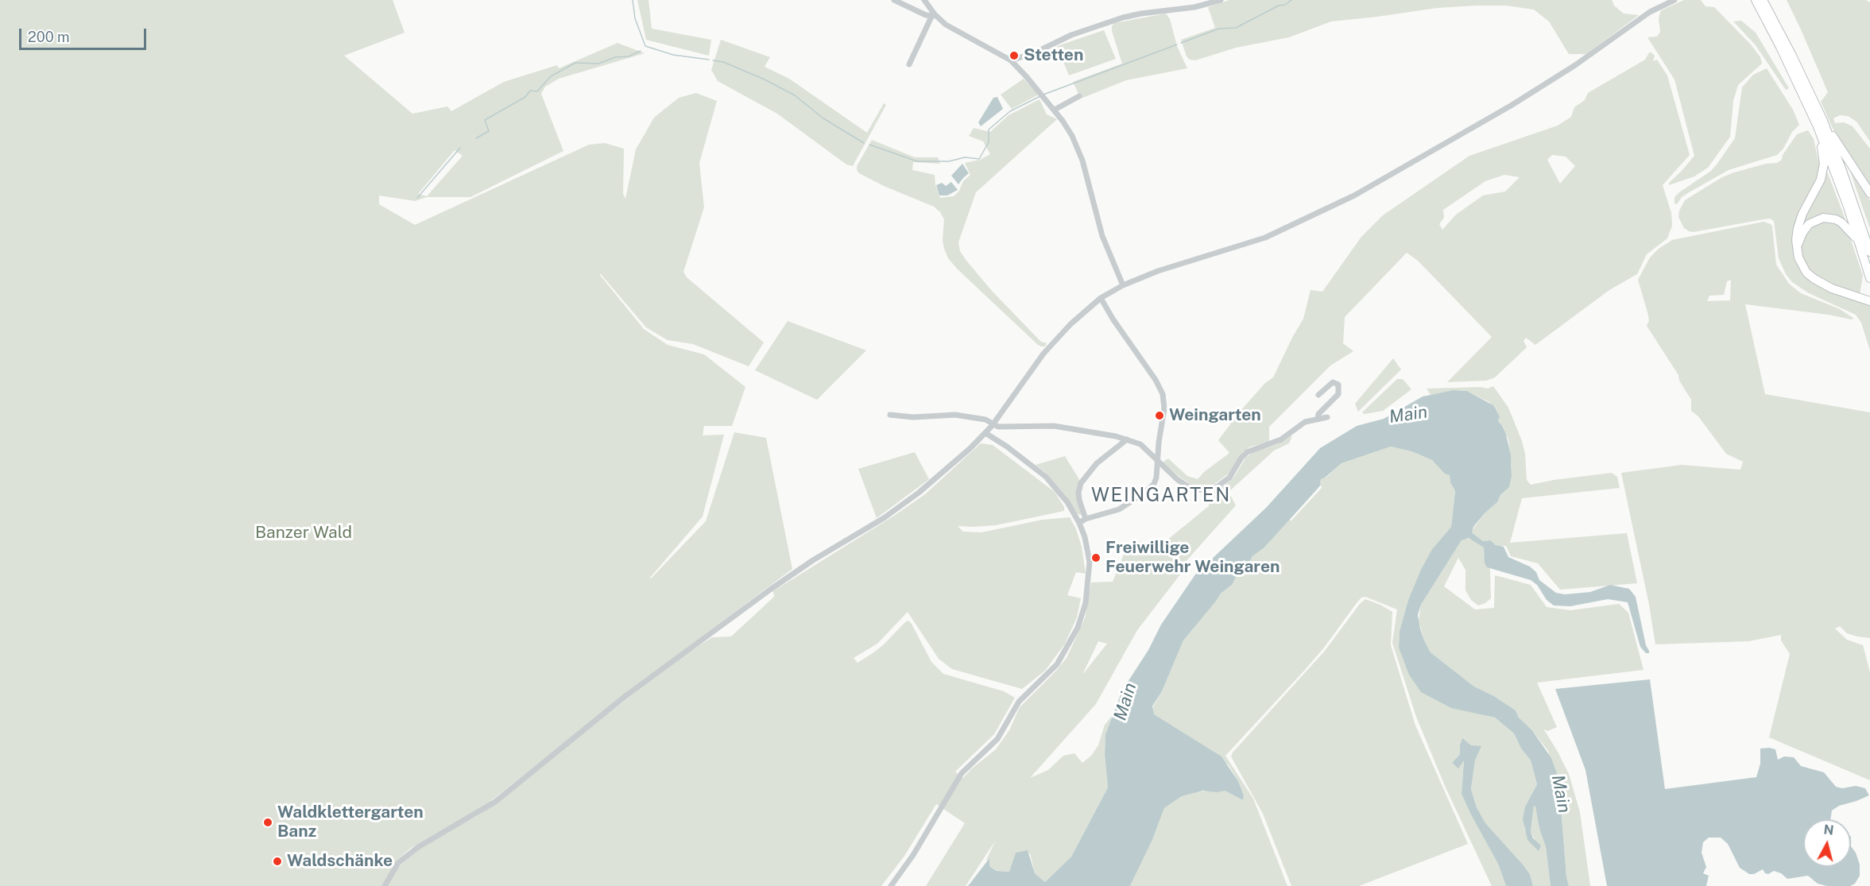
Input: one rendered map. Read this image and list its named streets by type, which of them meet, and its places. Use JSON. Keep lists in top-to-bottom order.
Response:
{
  "districts": ["WEINGARTEN"],
  "water": ["Main"],
  "parks": ["Banzer Wald"],
  "places": [
    "Stetten",
    "Weingarten",
    "Freiwillige Feuerwehr Weingaren",
    "Waldklettergarten Banz",
    "Waldschänke"
  ],
  "scale_bar": "200 m",
  "north": "top"
}
